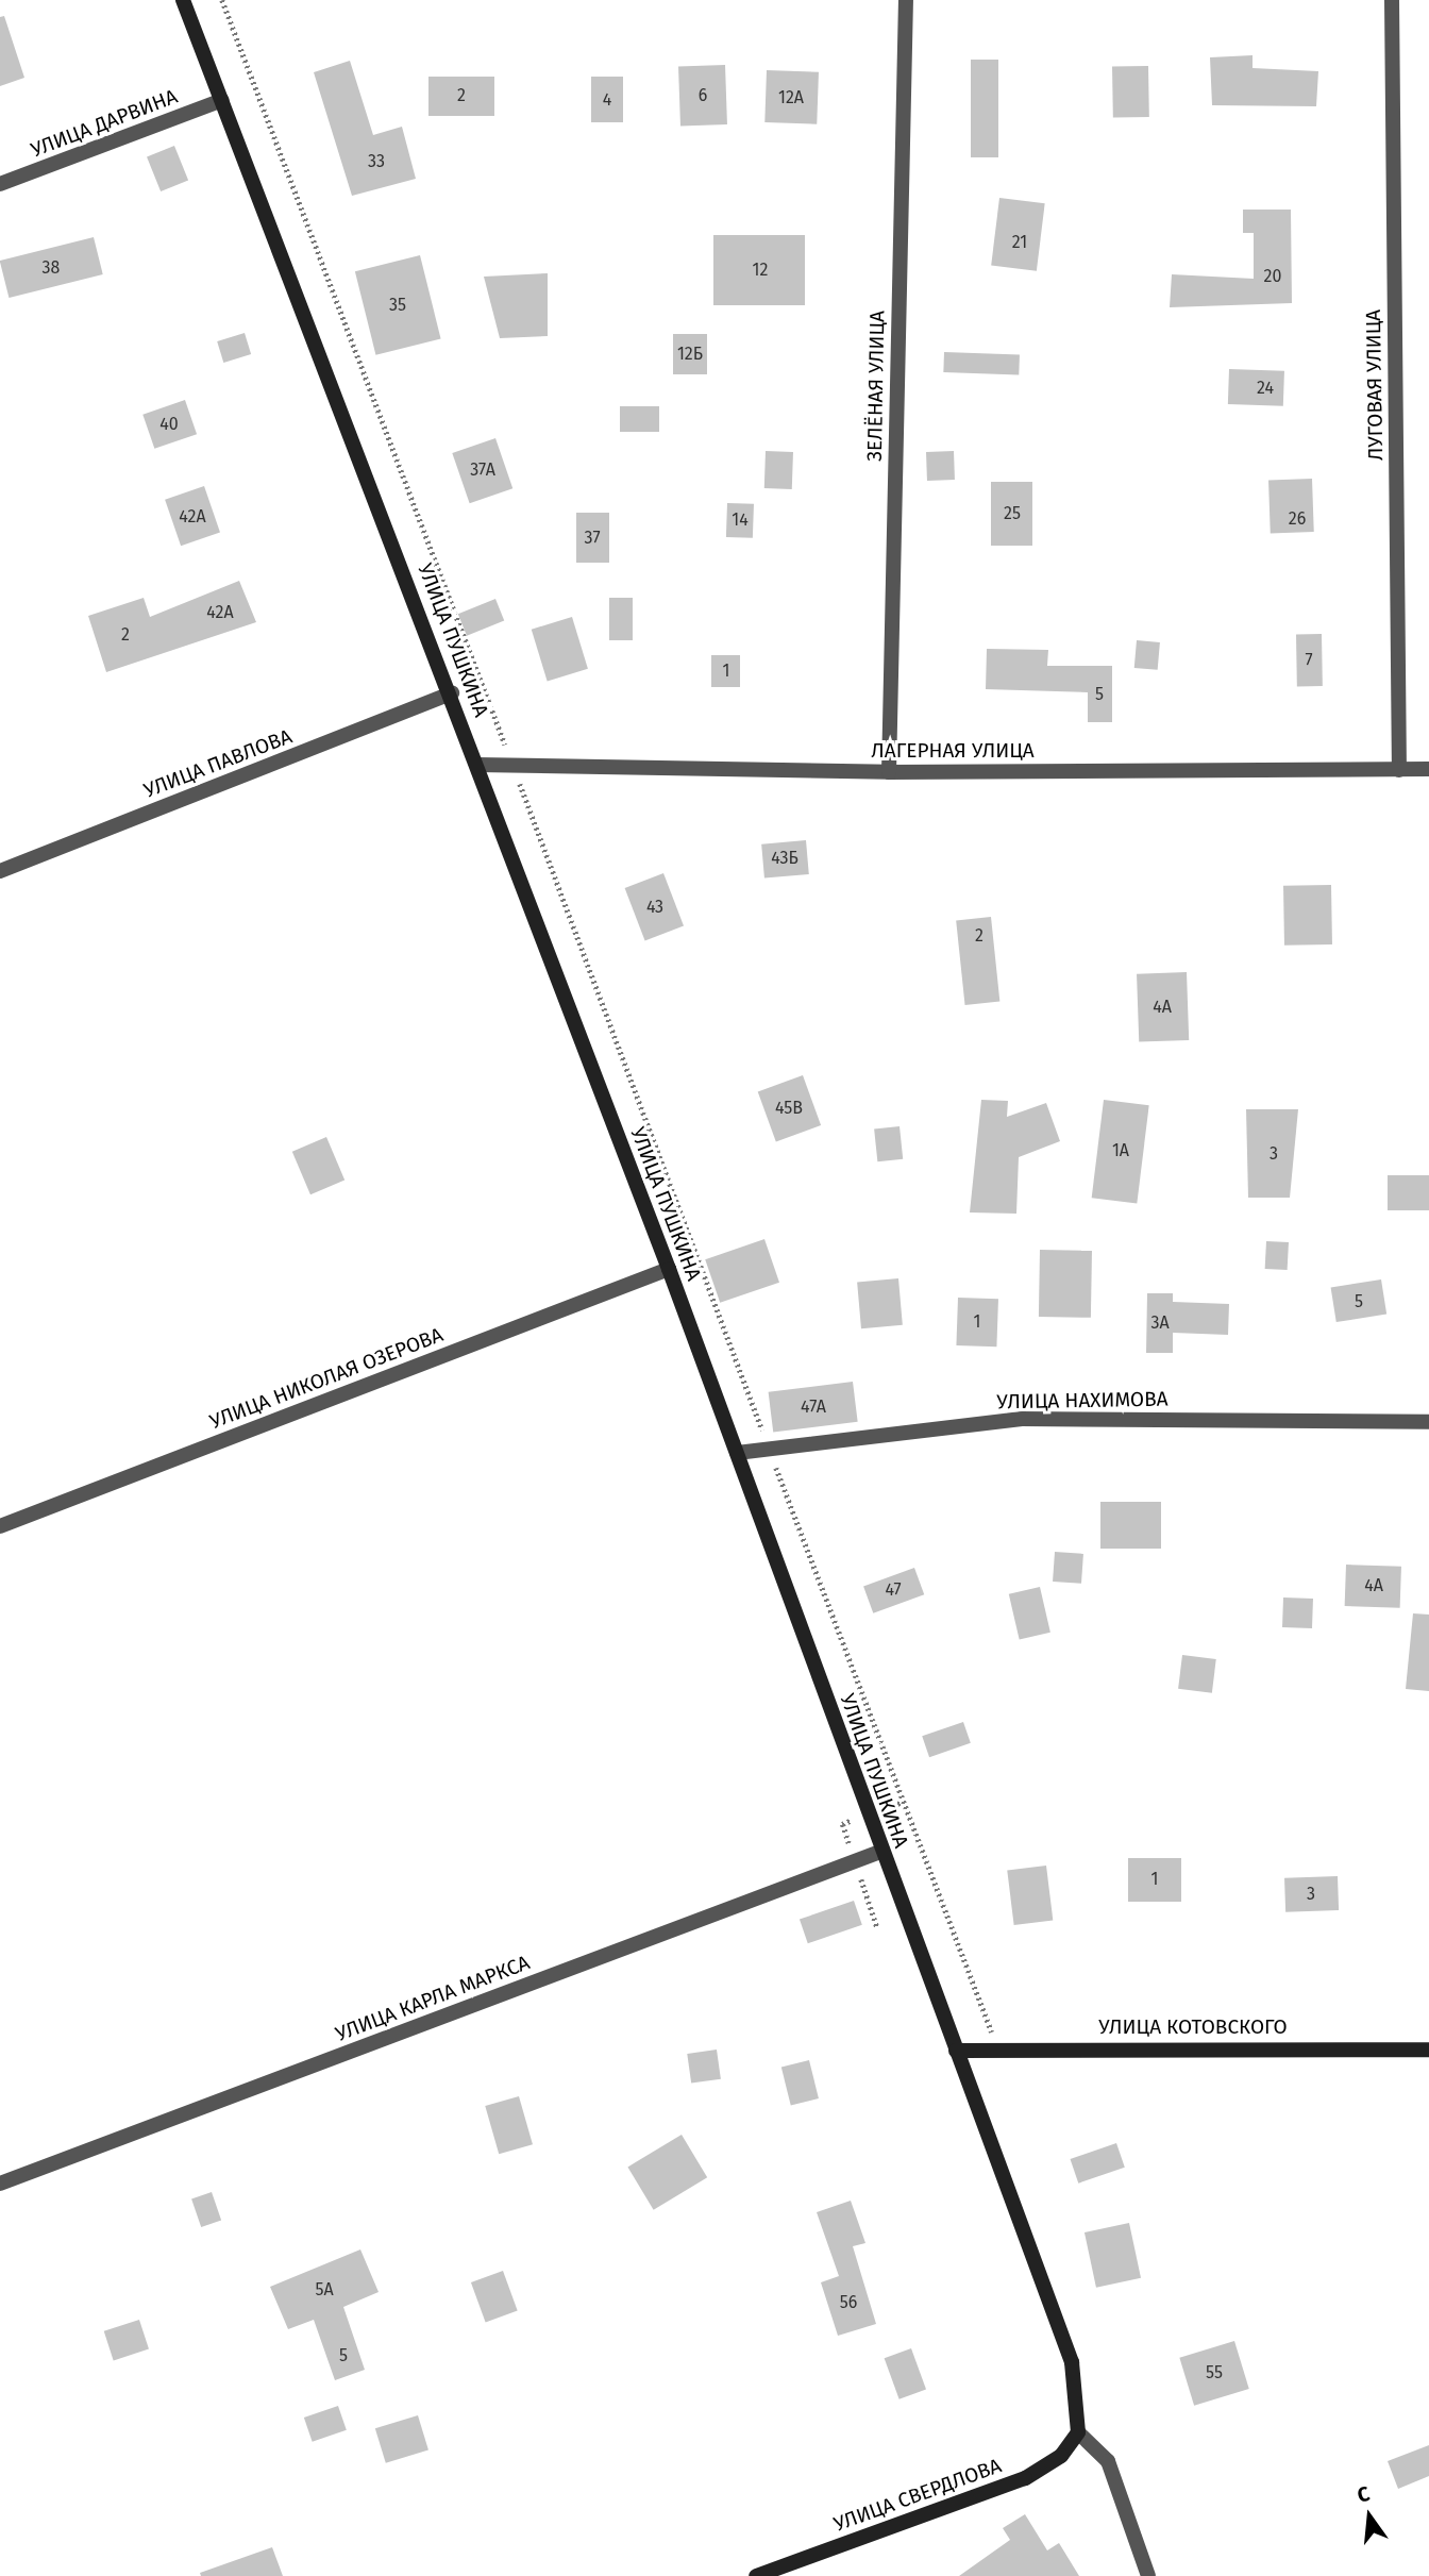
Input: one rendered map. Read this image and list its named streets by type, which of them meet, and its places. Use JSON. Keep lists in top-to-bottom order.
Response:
{
  "streets": {
    "main road": ["УЛИЦА ПУШКИНА", "УЛИЦА КОТОВСКОГО", "УЛИЦА СВЕРДЛОВА"],
    "street": [
      "УЛИЦА ДАРВИНА",
      "ЛУГОВАЯ УЛИЦА",
      "ЗЕЛЁНАЯ УЛИЦА",
      "ЛАГЕРНАЯ УЛИЦА",
      "УЛИЦА ПАВЛОВА",
      "УЛИЦА НИКОЛАЯ ОЗЕРОВА",
      "УЛИЦА НАХИМОВА",
      "УЛИЦА КАРЛА МАРКСА"
    ]
  },
  "crossings": [
    ["УЛИЦА ДАРВИНА", "УЛИЦА ПУШКИНА"],
    ["ЛУГОВАЯ УЛИЦА", "ЛАГЕРНАЯ УЛИЦА"],
    ["ЗЕЛЁНАЯ УЛИЦА", "ЛАГЕРНАЯ УЛИЦА"],
    ["УЛИЦА ПУШКИНА", "ЛАГЕРНАЯ УЛИЦА"],
    ["УЛИЦА ПУШКИНА", "УЛИЦА ПАВЛОВА"],
    ["УЛИЦА ПУШКИНА", "УЛИЦА НИКОЛАЯ ОЗЕРОВА"],
    ["УЛИЦА ПУШКИНА", "УЛИЦА НАХИМОВА"],
    ["УЛИЦА ПУШКИНА", "УЛИЦА КАРЛА МАРКСА"],
    ["УЛИЦА ПУШКИНА", "УЛИЦА КОТОВСКОГО"],
    ["УЛИЦА ПУШКИНА", "УЛИЦА СВЕРДЛОВА"]
  ],
  "house_numbers": [
    "2",
    "6",
    "12А",
    "4",
    "33",
    "21",
    "38",
    "12",
    "20",
    "35",
    "12Б",
    "24",
    "40",
    "37А",
    "25",
    "42А",
    "26",
    "14",
    "37",
    "42А",
    "2",
    "7",
    "1",
    "5",
    "43Б",
    "43",
    "2",
    "4А",
    "45В",
    "1А",
    "3",
    "5",
    "1",
    "3А",
    "47А",
    "4А",
    "47",
    "1",
    "3",
    "5А",
    "56",
    "5",
    "55"
  ],
  "north": "top"
}
